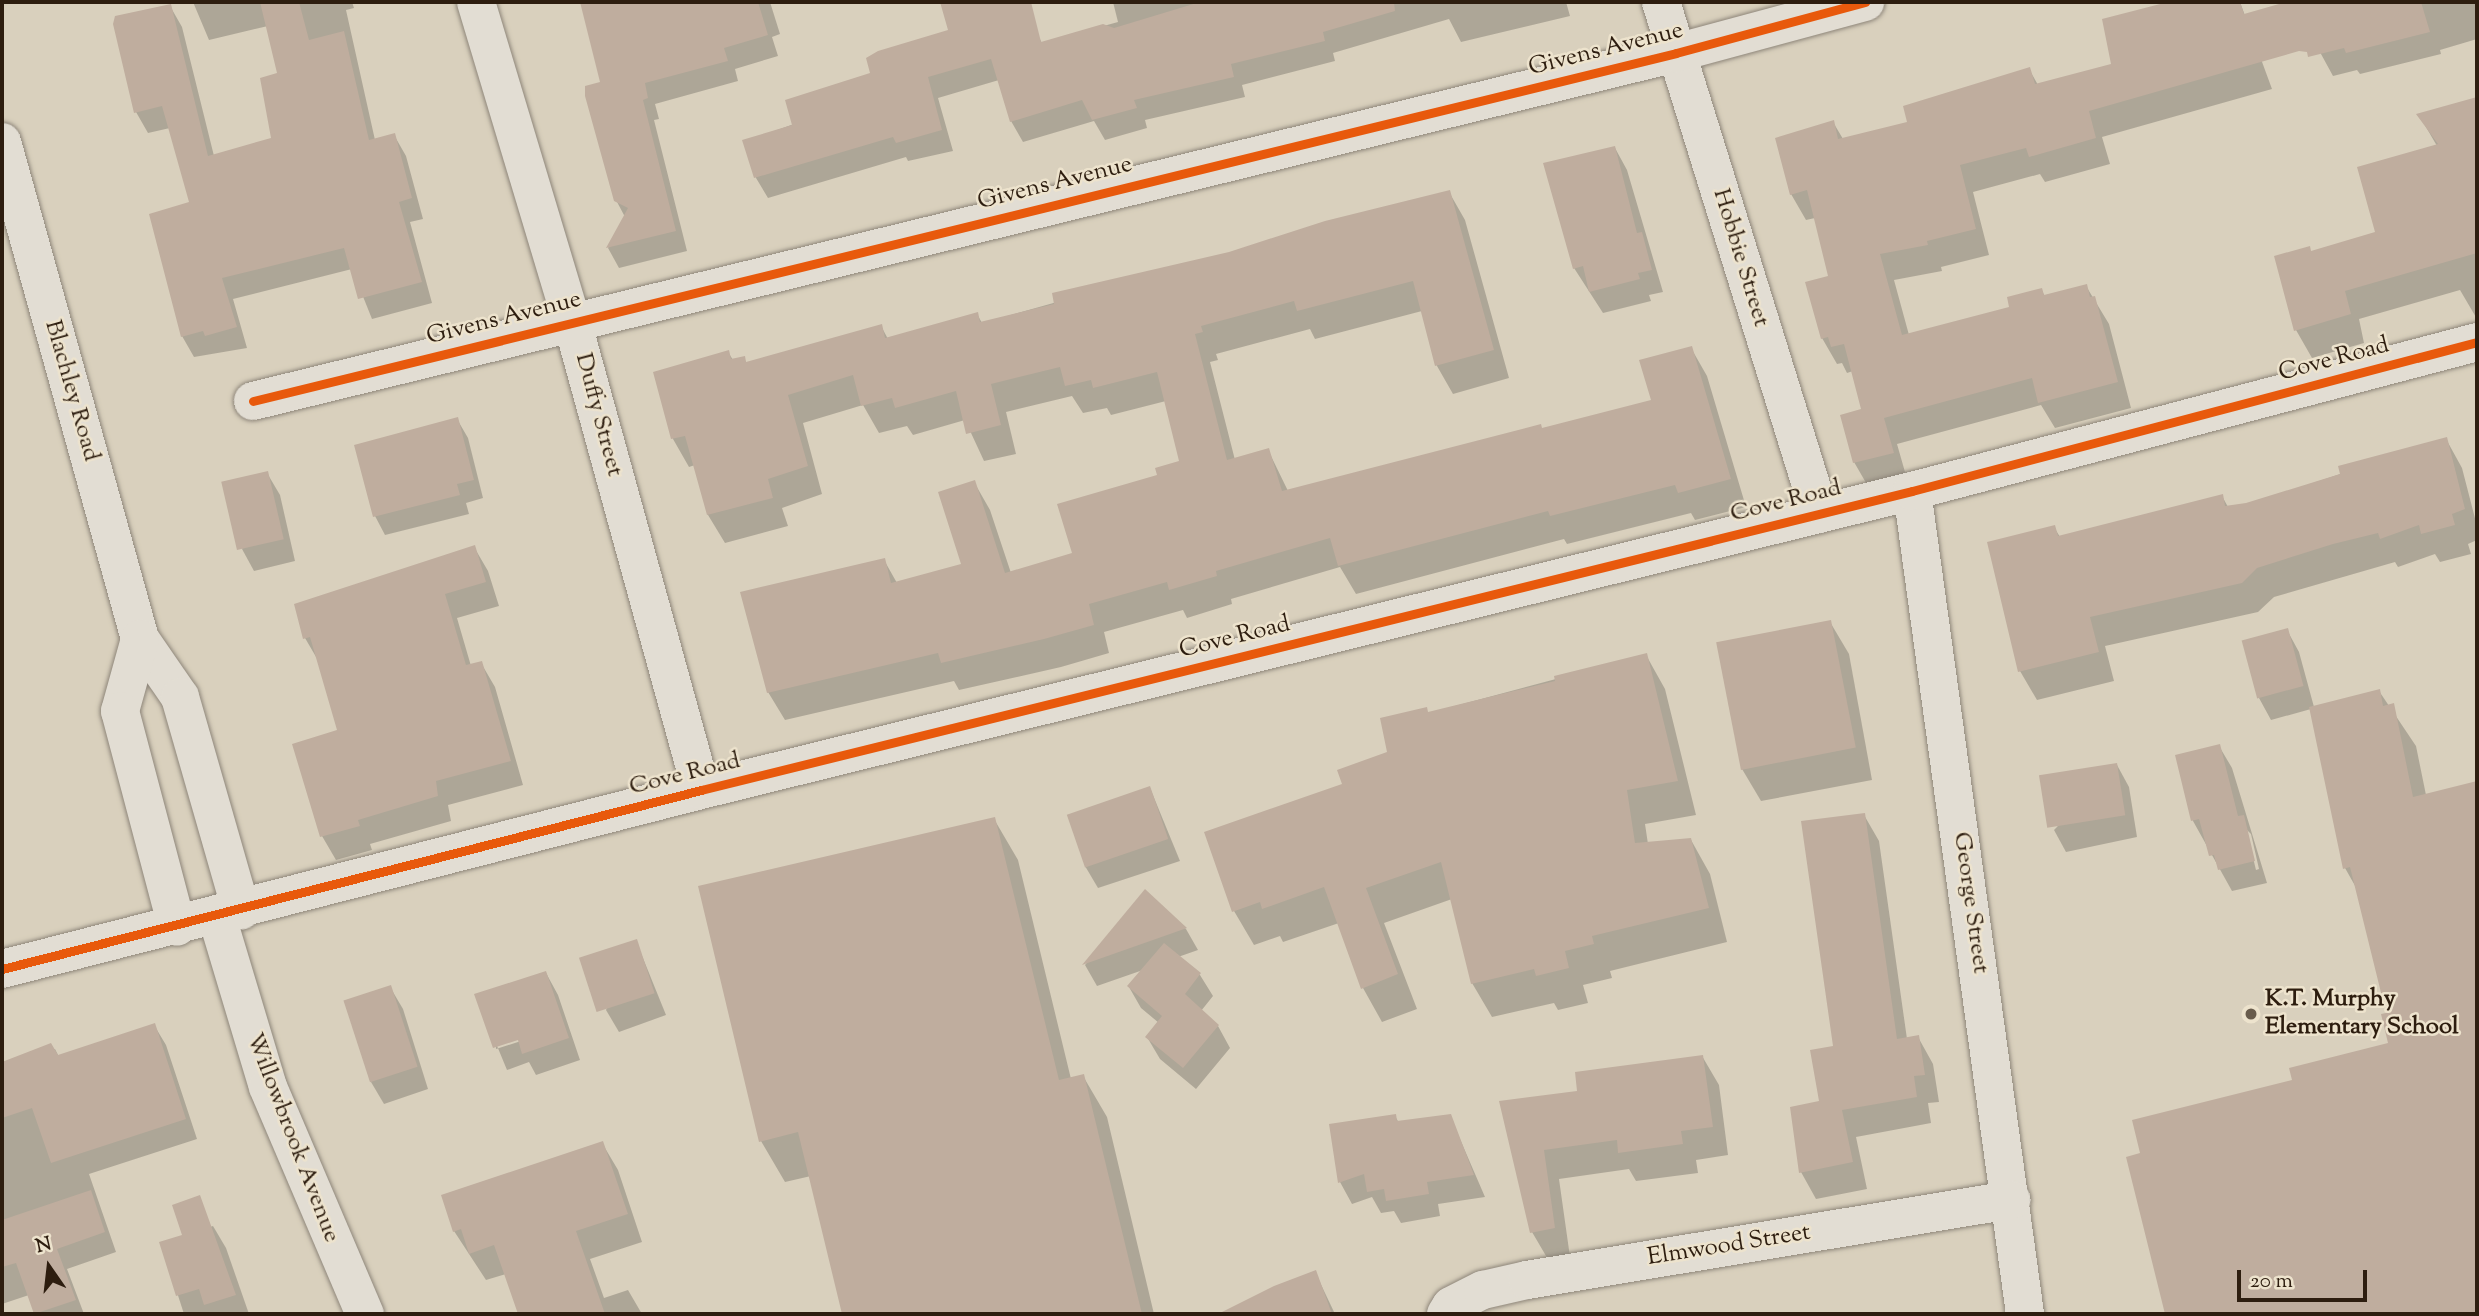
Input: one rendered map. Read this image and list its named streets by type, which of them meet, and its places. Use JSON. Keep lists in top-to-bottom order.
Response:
{
  "streets": {
    "street": [
      "Givens Avenue",
      "Hobbie Street",
      "Cove Road",
      "Blachley Road",
      "Duffy Street",
      "George Street",
      "Willowbrook Avenue",
      "Elmwood Street"
    ]
  },
  "crossings": [
    ["Givens Avenue", "Hobbie Street"],
    ["Givens Avenue", "Duffy Street"],
    ["Hobbie Street", "Cove Road"],
    ["Cove Road", "Blachley Road"],
    ["Cove Road", "Duffy Street"],
    ["Cove Road", "George Street"],
    ["Cove Road", "Willowbrook Avenue"],
    ["Blachley Road", "Willowbrook Avenue"],
    ["George Street", "Elmwood Street"]
  ],
  "places": ["K.T. Murphy Elementary School"],
  "scale_bar": "20 m",
  "north": "top"
}
